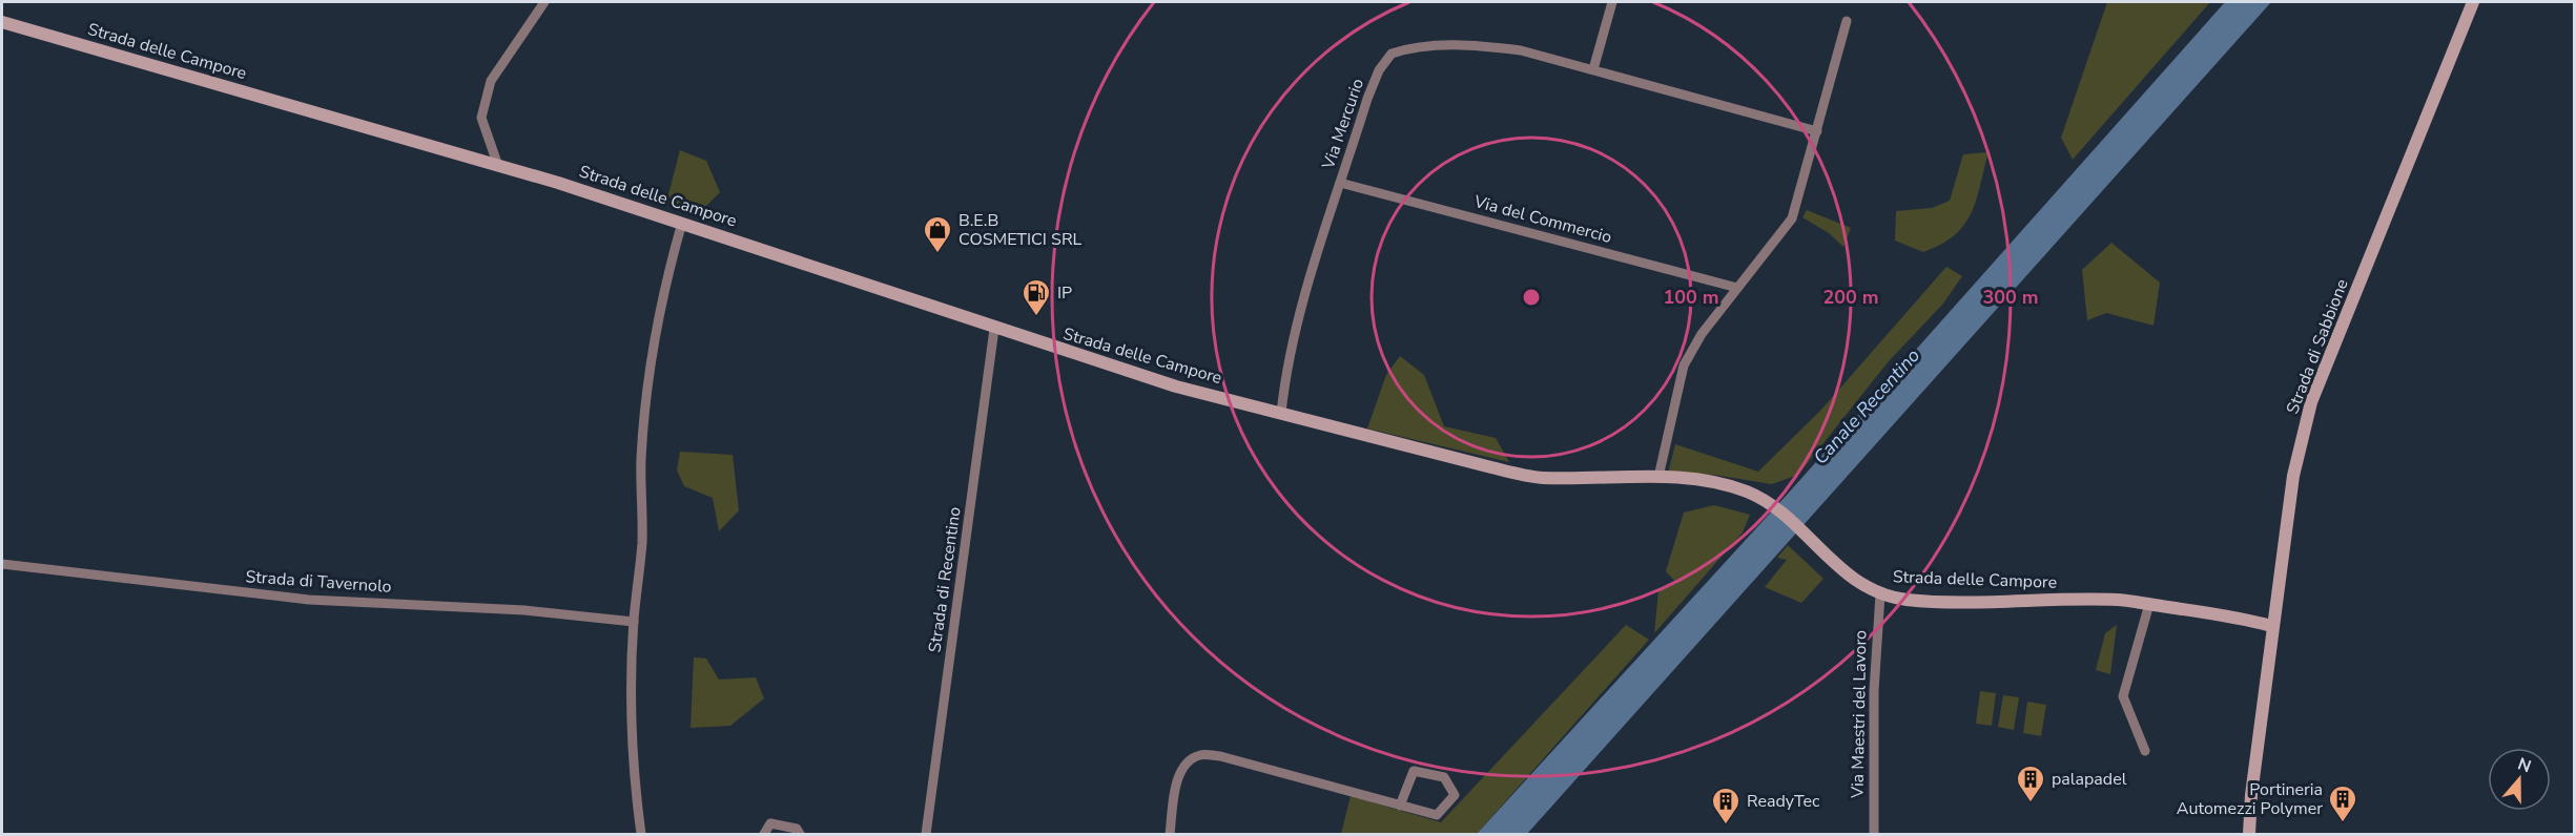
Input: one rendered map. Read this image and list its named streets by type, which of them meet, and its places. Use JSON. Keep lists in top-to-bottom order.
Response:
{
  "streets": {
    "street": [
      "Strada delle Campore",
      "Via Mercurio",
      "Via del Commercio",
      "Strada di Sabbione",
      "Strada di Recentino",
      "Strada di Tavernolo",
      "Via Maestri del Lavoro"
    ]
  },
  "crossings": [
    ["Strada delle Campore", "Via Mercurio"],
    ["Strada delle Campore", "Strada di Sabbione"],
    ["Strada delle Campore", "Strada di Recentino"],
    ["Strada delle Campore", "Via Maestri del Lavoro"],
    ["Via Mercurio", "Via del Commercio"]
  ],
  "water": ["Canale Recentino"],
  "places": {
    "shop": ["B.E.B COSMETICI SRL"],
    "fuel station": ["IP"],
    "building": ["palapadel", "Portineria Automezzi Polymer", "ReadyTec"]
  },
  "north": "top",
  "rings": ["100 m", "200 m", "300 m"]
}
